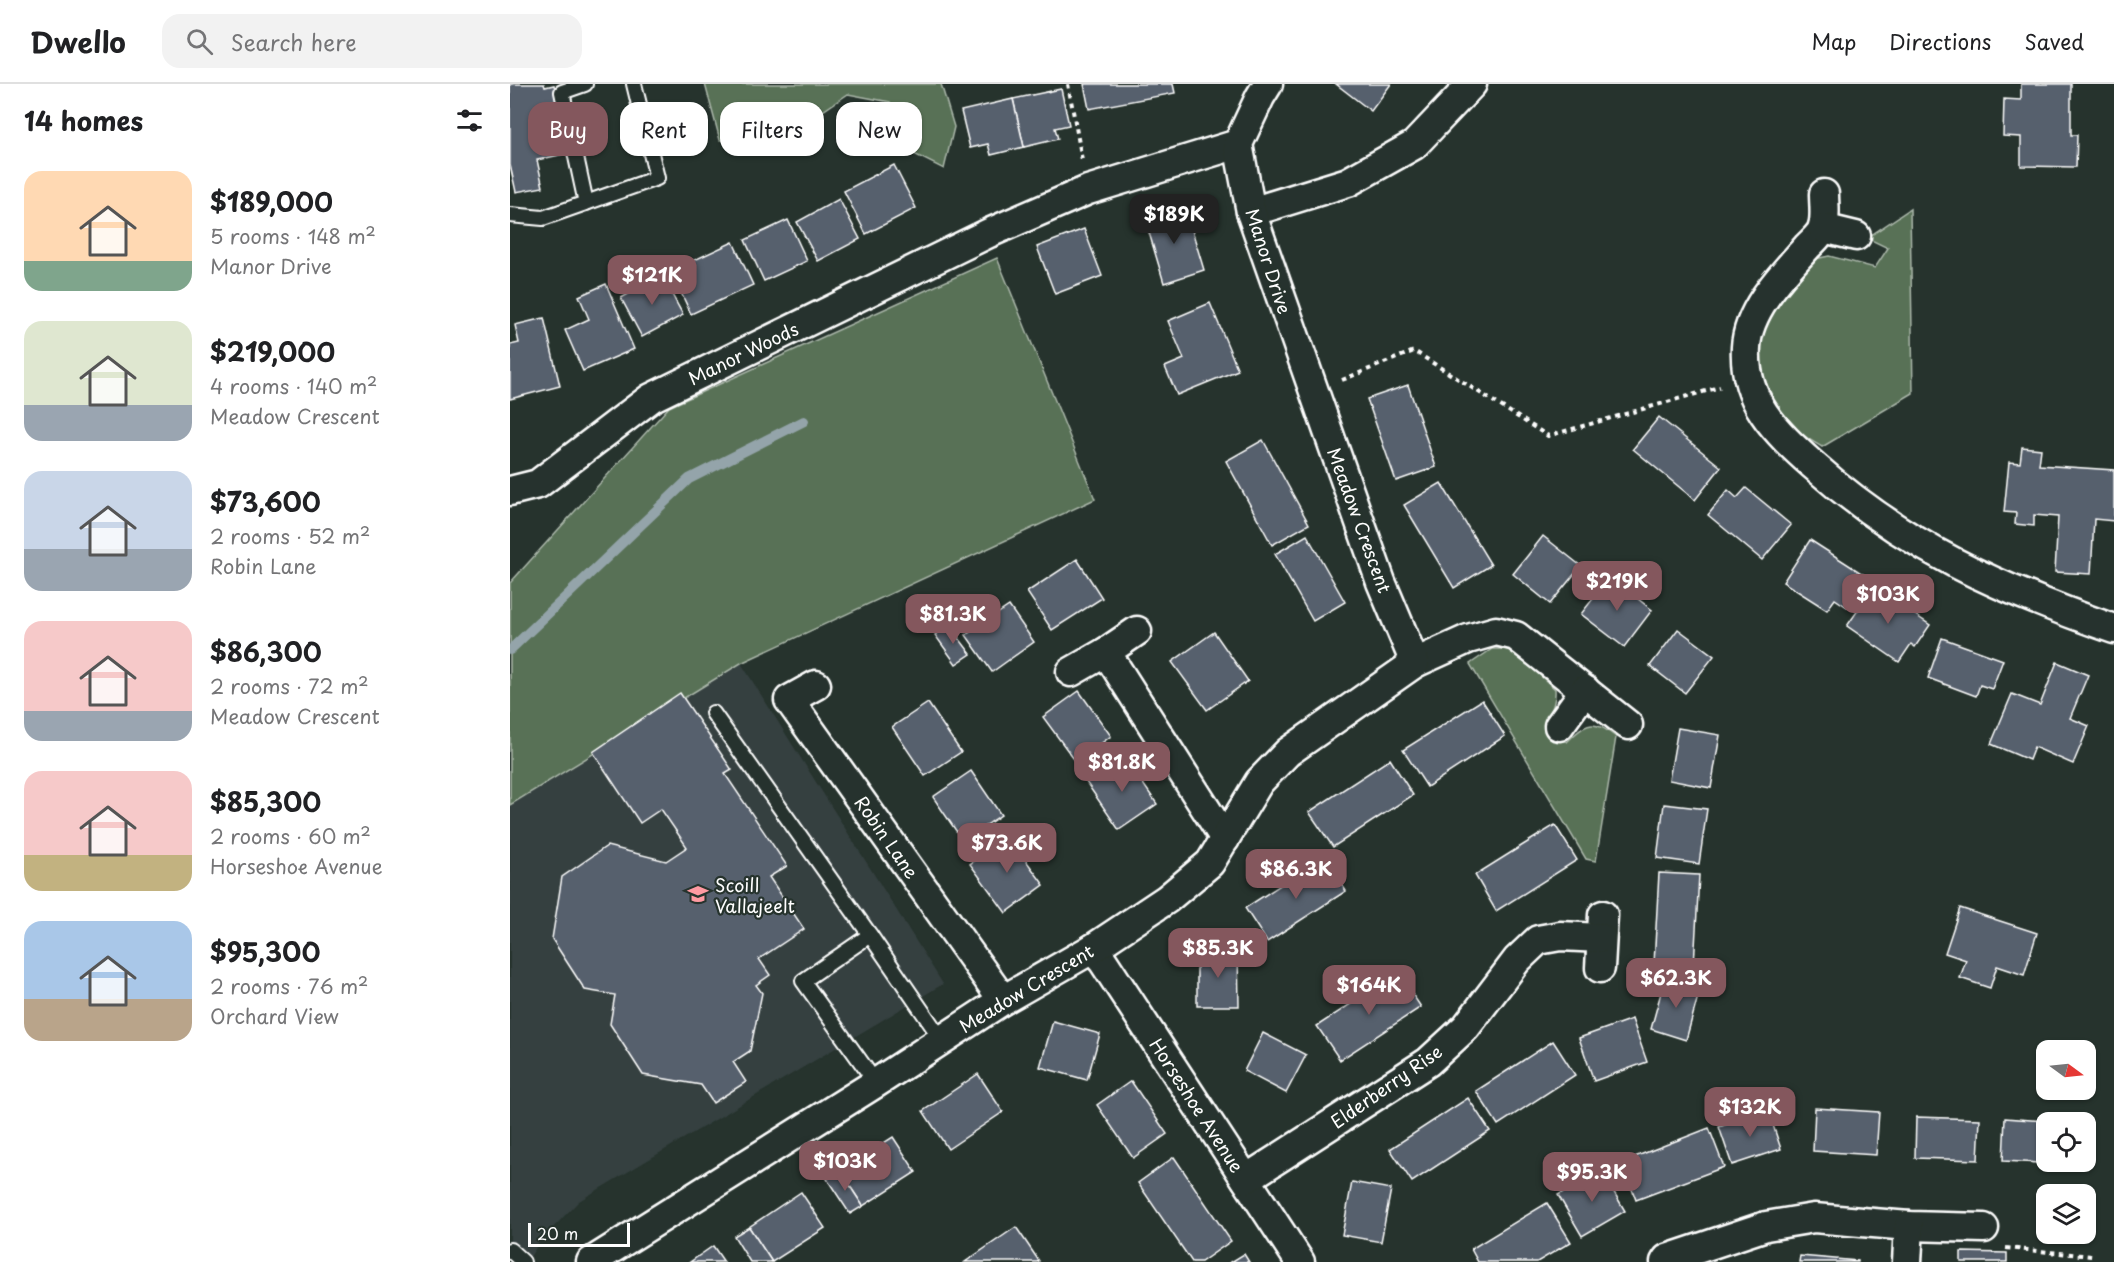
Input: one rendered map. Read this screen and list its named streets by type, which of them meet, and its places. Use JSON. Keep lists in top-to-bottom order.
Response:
{
  "streets": {
    "street": [
      "Manor Drive",
      "Manor Woods",
      "Meadow Crescent",
      "Robin Lane",
      "Elderberry Rise",
      "Horseshoe Avenue"
    ]
  },
  "crossings": [
    ["Manor Drive", "Meadow Crescent"],
    ["Meadow Crescent", "Robin Lane"],
    ["Meadow Crescent", "Horseshoe Avenue"],
    ["Elderberry Rise", "Horseshoe Avenue"]
  ],
  "places": {
    "school or university": ["Scoill Vallajeelt"]
  },
  "scale_bar": "20 m",
  "north": "right",
  "page": {
    "header": "Dwello",
    "search": "Search here",
    "nav": ["Map", "Directions", "Saved"],
    "heading": "14 homes",
    "chip": [
      "Buy",
      "Rent",
      "Filters",
      "New"
    ],
    "list": [
      {
        "name": "$189,000",
        "note": "5 rooms · 148 m² · Manor Drive"
      },
      {
        "name": "$219,000",
        "note": "4 rooms · 140 m² · Meadow Crescent"
      },
      {
        "name": "$73,600",
        "note": "2 rooms · 52 m² · Robin Lane"
      },
      {
        "name": "$86,300",
        "note": "2 rooms · 72 m² · Meadow Crescent"
      },
      {
        "name": "$85,300",
        "note": "2 rooms · 60 m² · Horseshoe Avenue"
      },
      {
        "name": "$95,300",
        "note": "2 rooms · 76 m² · Orchard View"
      }
    ],
    "price": [
      "$189K",
      "$121K",
      "$219K",
      "$103K",
      "$81.3K",
      "$81.8K",
      "$73.6K",
      "$86.3K",
      "$85.3K",
      "$62.3K",
      "$164K",
      "$132K",
      "$103K",
      "$95.3K"
    ],
    "scale": "20 m"
  }
}
